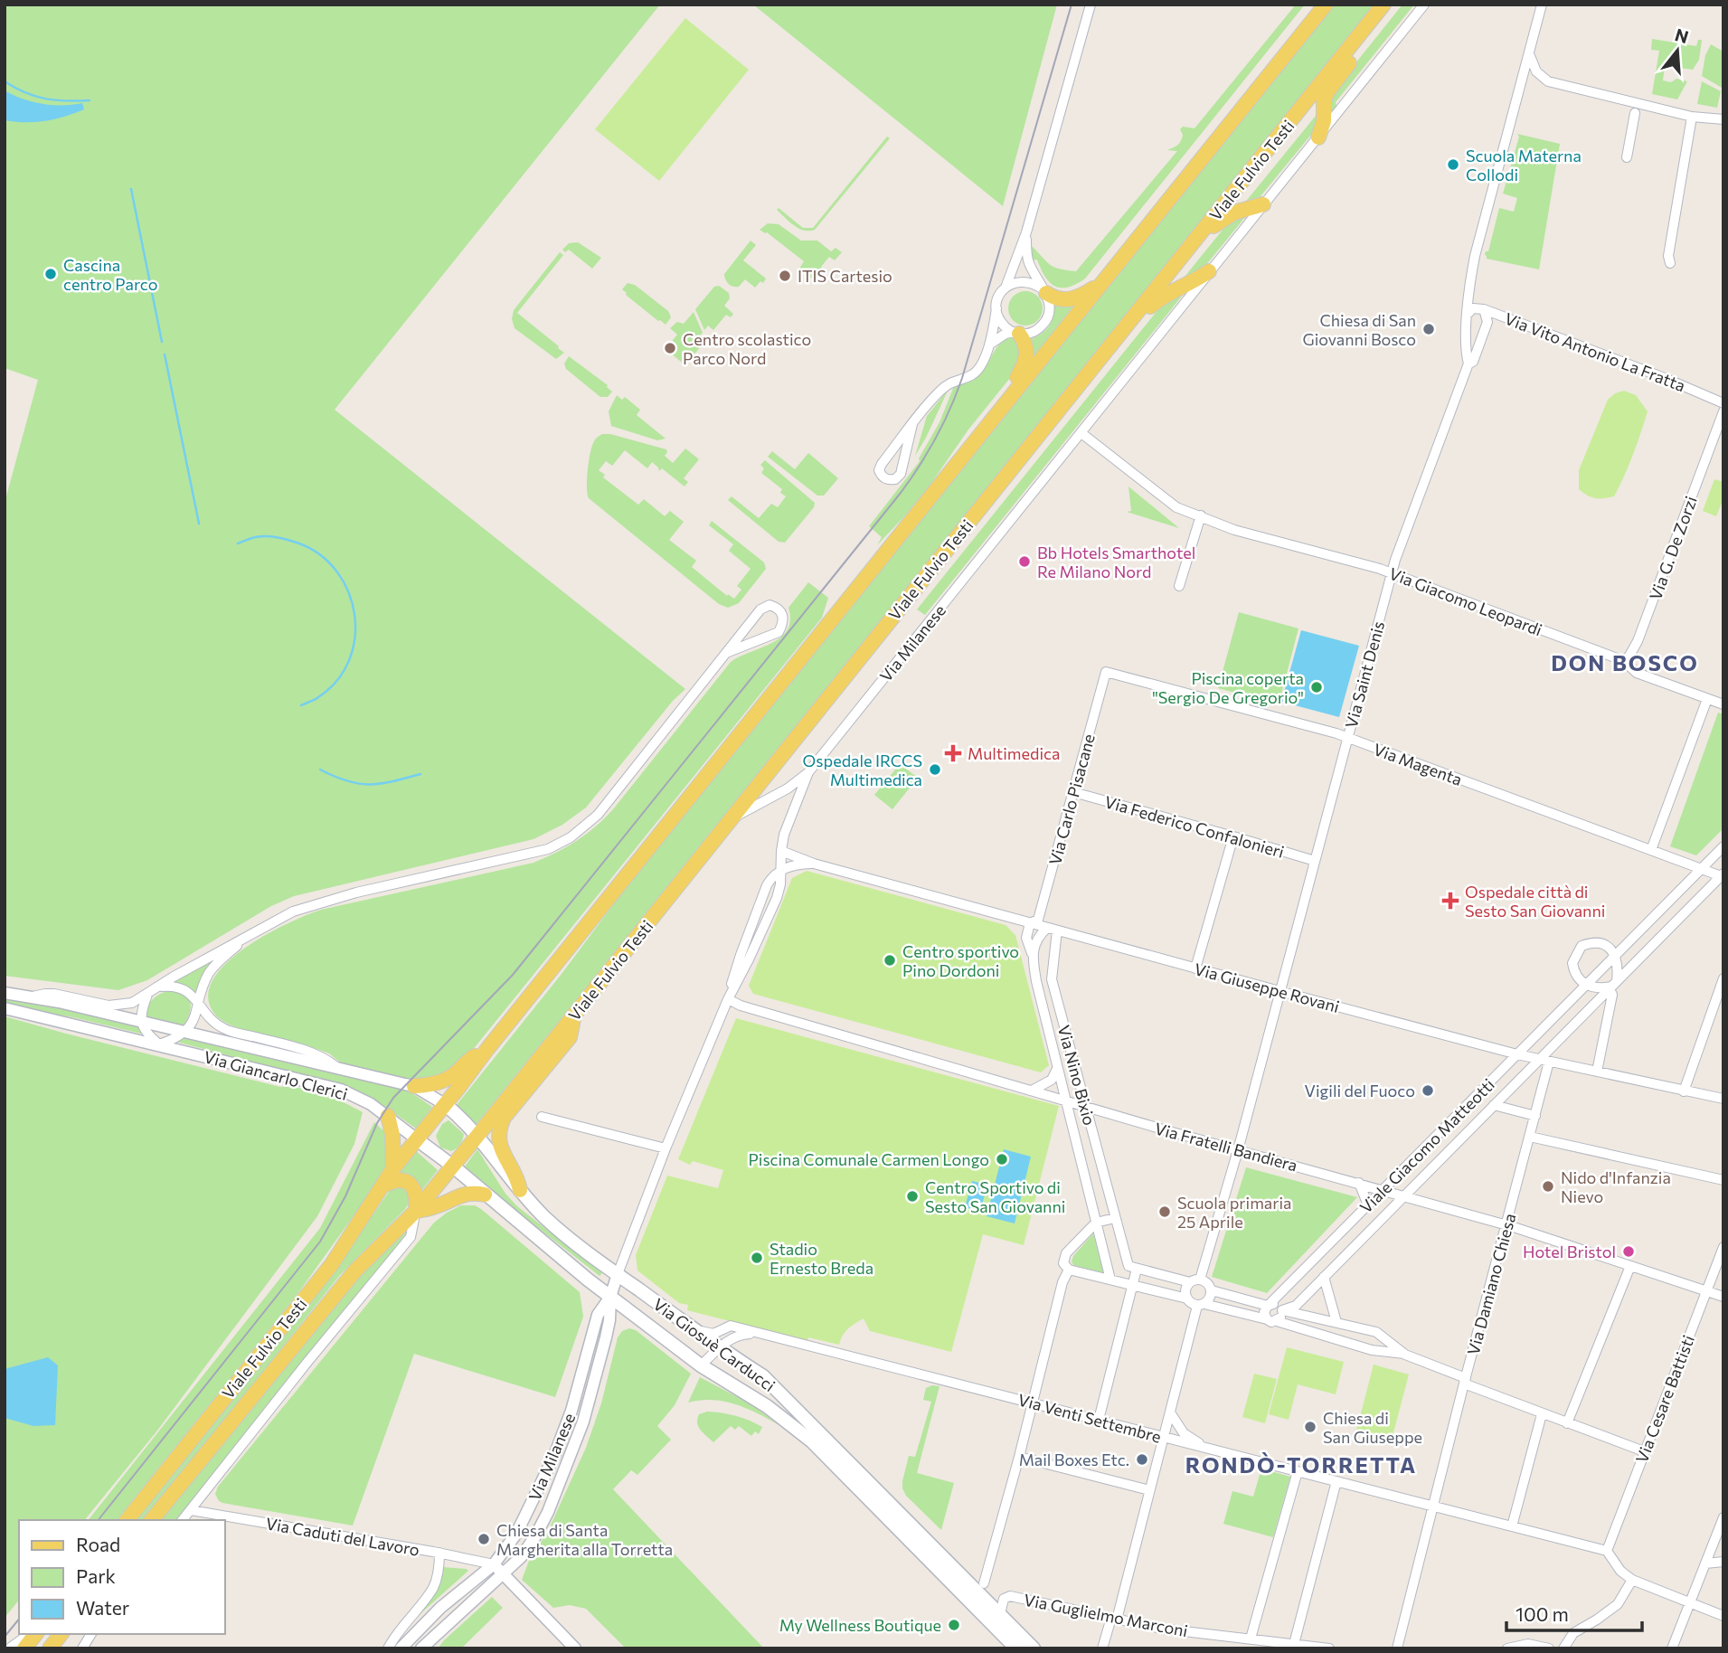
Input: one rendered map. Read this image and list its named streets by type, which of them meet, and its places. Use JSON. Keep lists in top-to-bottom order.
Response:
{
  "streets": {
    "main road": ["Viale Fulvio Testi", "Via Giosuè Carducci"],
    "street": [
      "Via Vito Antonio La Fratta",
      "Via G. De Zorzi",
      "Via Giacomo Leopardi",
      "Via Milanese",
      "Via Saint Denis",
      "Via Magenta",
      "Via Carlo Pisacane",
      "Via Federico Confalonieri",
      "Via Giuseppe Rovani",
      "Via Giancarlo Clerici",
      "Via Nino Bixio",
      "Viale Giacomo Matteotti",
      "Via Fratelli Bandiera",
      "Via Damiano Chiesa",
      "Via Cesare Battisti",
      "Via Venti Settembre",
      "Via Caduti del Lavoro",
      "Via Guglielmo Marconi"
    ]
  },
  "crossings": [
    ["Viale Fulvio Testi", "Via Giacomo Leopardi"],
    ["Viale Fulvio Testi", "Via Milanese"],
    ["Viale Fulvio Testi", "Via Giancarlo Clerici"],
    ["Viale Fulvio Testi", "Via Giosuè Carducci"],
    ["Viale Fulvio Testi", "Via Caduti del Lavoro"],
    ["Via Vito Antonio La Fratta", "Via Saint Denis"],
    ["Via G. De Zorzi", "Via Giacomo Leopardi"],
    ["Via Giacomo Leopardi", "Via Milanese"],
    ["Via Giacomo Leopardi", "Via Saint Denis"],
    ["Via Milanese", "Via Giuseppe Rovani"],
    ["Via Milanese", "Via Fratelli Bandiera"],
    ["Via Milanese", "Via Giosuè Carducci"],
    ["Via Milanese", "Via Caduti del Lavoro"],
    ["Via Saint Denis", "Via Magenta"],
    ["Via Saint Denis", "Via Federico Confalonieri"],
    ["Via Saint Denis", "Via Giuseppe Rovani"],
    ["Via Saint Denis", "Via Fratelli Bandiera"],
    ["Via Magenta", "Via Carlo Pisacane"],
    ["Via Magenta", "Viale Giacomo Matteotti"],
    ["Via Carlo Pisacane", "Via Federico Confalonieri"],
    ["Via Carlo Pisacane", "Via Giuseppe Rovani"],
    ["Via Carlo Pisacane", "Via Nino Bixio"],
    ["Via Giuseppe Rovani", "Via Nino Bixio"],
    ["Via Giuseppe Rovani", "Viale Giacomo Matteotti"],
    ["Via Giuseppe Rovani", "Via Damiano Chiesa"],
    ["Via Nino Bixio", "Via Fratelli Bandiera"],
    ["Viale Giacomo Matteotti", "Via Fratelli Bandiera"],
    ["Viale Giacomo Matteotti", "Via Damiano Chiesa"],
    ["Via Fratelli Bandiera", "Via Damiano Chiesa"],
    ["Via Fratelli Bandiera", "Via Cesare Battisti"],
    ["Via Damiano Chiesa", "Via Venti Settembre"],
    ["Via Giosuè Carducci", "Via Venti Settembre"],
    ["Via Giosuè Carducci", "Via Guglielmo Marconi"],
    ["Via Cesare Battisti", "Via Venti Settembre"]
  ],
  "districts": ["DON BOSCO", "RONDÒ-TORRETTA"],
  "places": {
    "other": [
      "Scuola Materna Collodi",
      "Cascina centro Parco",
      "ITIS Cartesio",
      "Chiesa di San Giovanni Bosco",
      "Centro scolastico Parco Nord",
      "Bb Hotels Smarthotel Re Milano Nord",
      "Piscina coperta \"Sergio De Gregorio\"",
      "Ospedale IRCCS Multimedica",
      "Centro sportivo Pino Dordoni",
      "Vigili del Fuoco",
      "Piscina Comunale Carmen Longo",
      "Nido d'Infanzia Nievo",
      "Centro Sportivo di Sesto San Giovanni",
      "Scuola primaria 25 Aprile",
      "Hotel Bristol",
      "Stadio Ernesto Breda",
      "Chiesa di San Giuseppe",
      "Mail Boxes Etc.",
      "Chiesa di Santa Margherita alla Torretta",
      "My Wellness Boutique"
    ],
    "health": ["Multimedica", "Ospedale città di Sesto San Giovanni"]
  },
  "legend": ["Road", "Park", "Water"],
  "scale_bar": "100 m",
  "north": "top"
}
